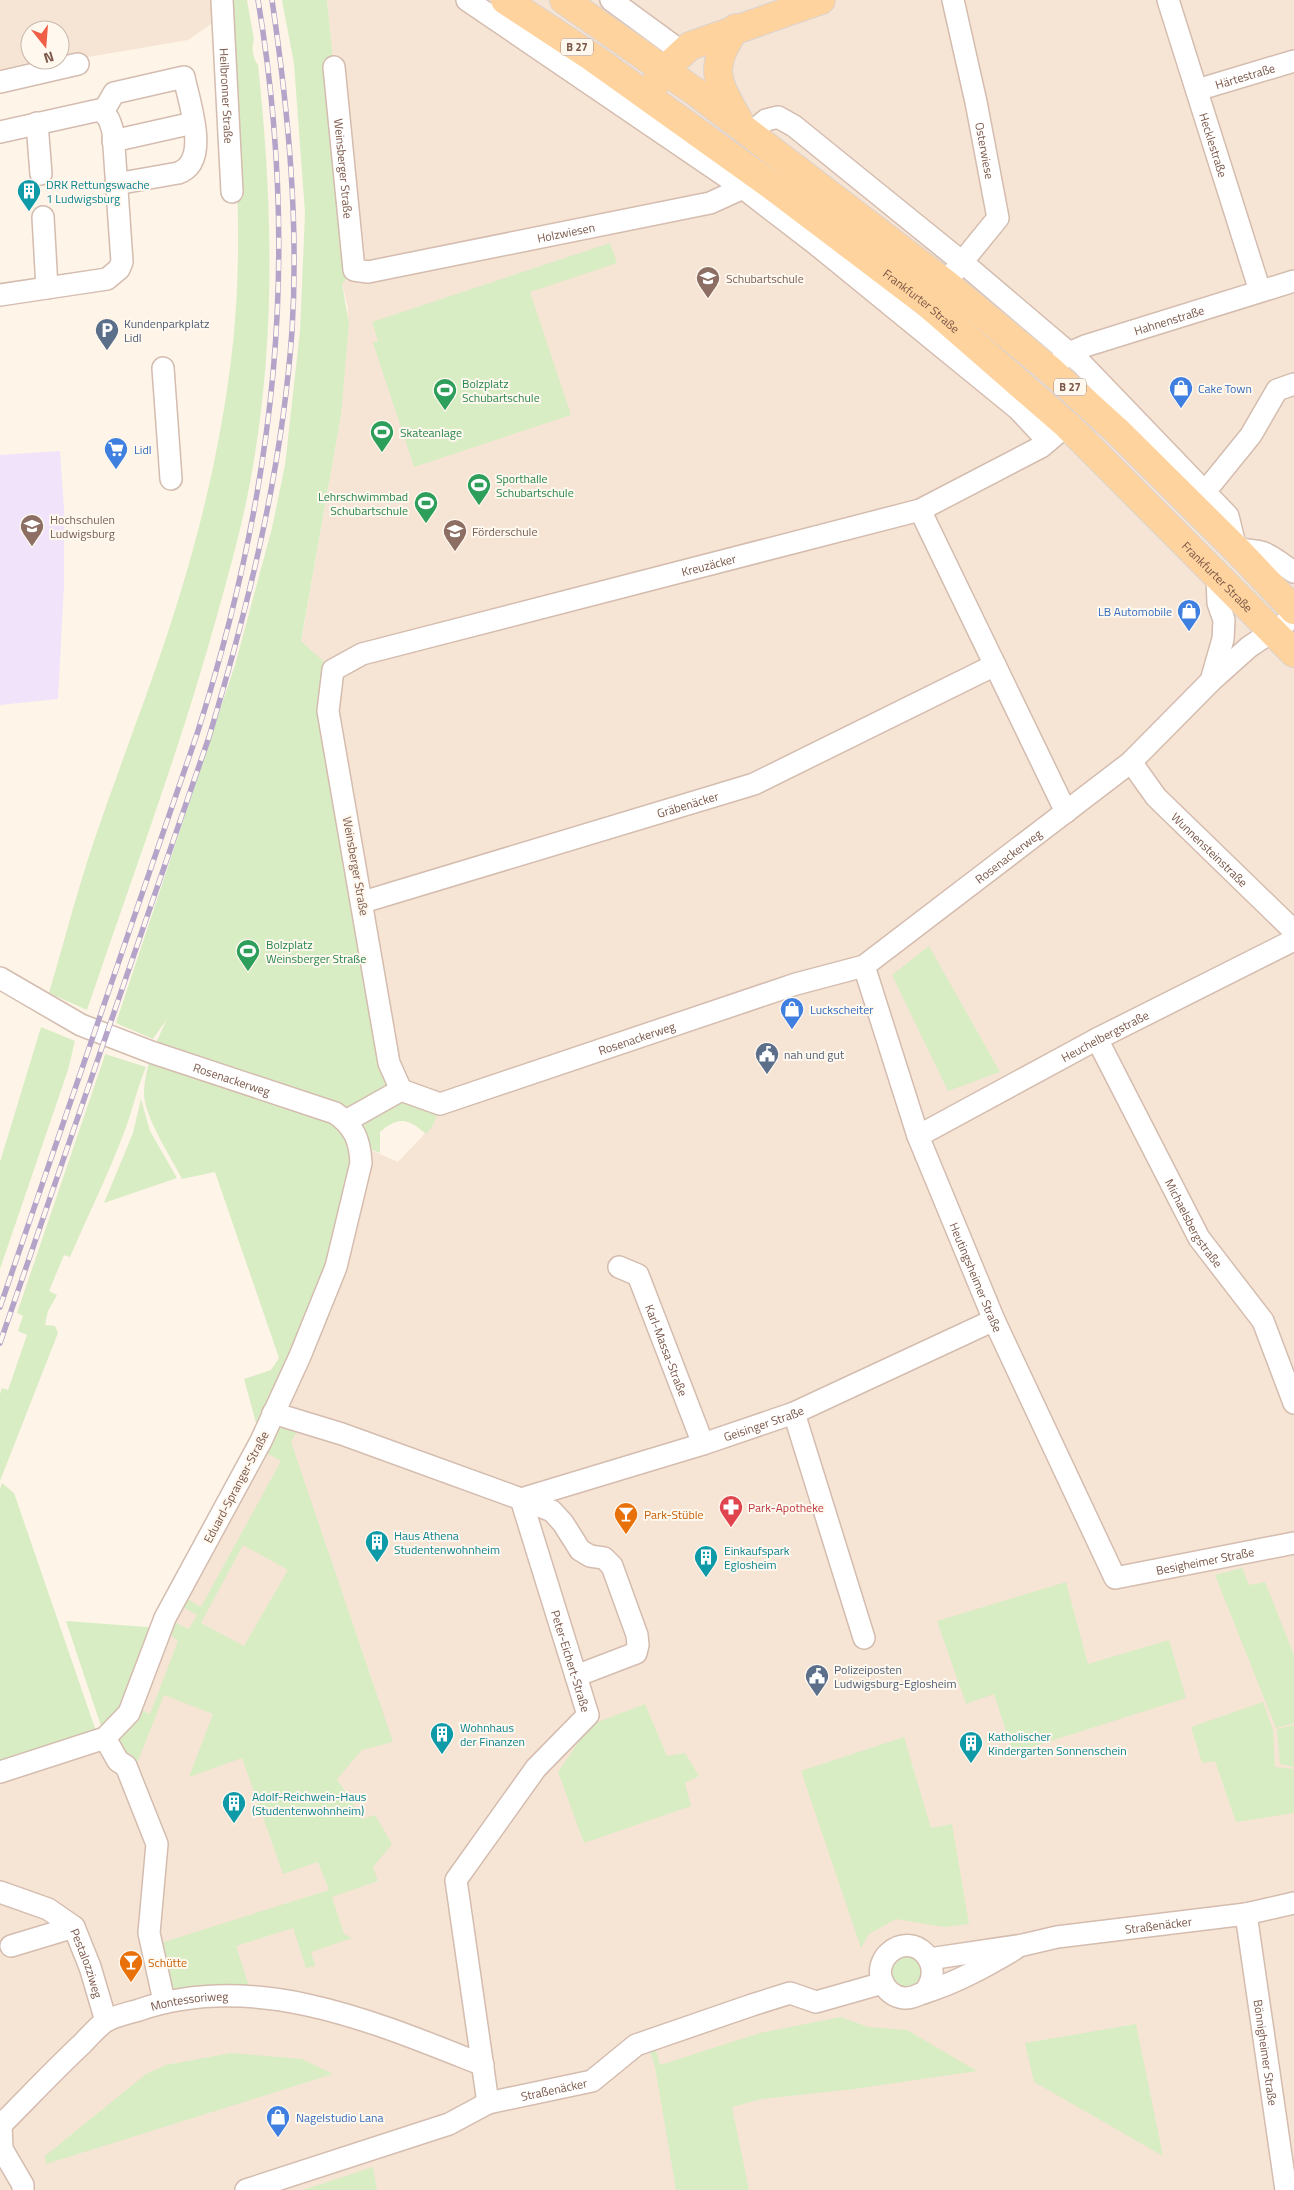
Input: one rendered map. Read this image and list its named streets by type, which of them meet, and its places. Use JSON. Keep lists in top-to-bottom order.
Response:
{
  "streets": {
    "main road": ["B 27", "Frankfurter Straße"],
    "street": [
      "Härtestraße",
      "Heilbronner Straße",
      "Hecklestraße",
      "Osterwiese",
      "Weinsberger Straße",
      "Holzwiesen",
      "Hahnenstraße",
      "Kreuzäcker",
      "Gräbenäcker",
      "Wunnensteinstraße",
      "Rosenackerweg",
      "Heuchelbergstraße",
      "Michaelsbergstraße",
      "Heutingsheimer Straße",
      "Karl-Massa-Straße",
      "Geisinger Straße",
      "Eduard-Spranger-Straße",
      "Besigheimer Straße",
      "Peter-Eichert-Straße",
      "Straßenäcker",
      "Pestalozziweg",
      "Montessoriweg",
      "Bönnigheimer Straße"
    ]
  },
  "crossings": [
    ["B 27", "Osterwiese"],
    ["B 27", "Holzwiesen"],
    ["B 27", "Hahnenstraße"],
    ["Härtestraße", "Hecklestraße"],
    ["Hecklestraße", "Hahnenstraße"],
    ["Weinsberger Straße", "Holzwiesen"],
    ["Weinsberger Straße", "Kreuzäcker"],
    ["Weinsberger Straße", "Gräbenäcker"],
    ["Weinsberger Straße", "Rosenackerweg"],
    ["Holzwiesen", "Frankfurter Straße"],
    ["Frankfurter Straße", "Kreuzäcker"],
    ["Frankfurter Straße", "Rosenackerweg"],
    ["Wunnensteinstraße", "Rosenackerweg"],
    ["Rosenackerweg", "Heutingsheimer Straße"],
    ["Rosenackerweg", "Eduard-Spranger-Straße"],
    ["Heuchelbergstraße", "Michaelsbergstraße"],
    ["Heuchelbergstraße", "Heutingsheimer Straße"],
    ["Heutingsheimer Straße", "Geisinger Straße"],
    ["Heutingsheimer Straße", "Besigheimer Straße"],
    ["Karl-Massa-Straße", "Geisinger Straße"],
    ["Geisinger Straße", "Peter-Eichert-Straße"],
    ["Peter-Eichert-Straße", "Straßenäcker"],
    ["Peter-Eichert-Straße", "Montessoriweg"],
    ["Straßenäcker", "Bönnigheimer Straße"],
    ["Pestalozziweg", "Montessoriweg"]
  ],
  "places": {
    "building": [
      "DRK Rettungswache 1 Ludwigsburg",
      "Haus Athena Studentenwohnheim",
      "Einkaufspark Eglosheim",
      "Wohnhaus der Finanzen",
      "Katholischer Kindergarten Sonnenschein",
      "Adolf-Reichwein-Haus (Studentenwohnheim)"
    ],
    "school or university": ["Schubartschule", "Hochschulen Ludwigsburg", "Förderschule"],
    "parking": ["Kundenparkplatz Lidl"],
    "shop": [
      "Cake Town",
      "LB Automobile",
      "Luckscheiter",
      "Nagelstudio Lana"
    ],
    "sports": [
      "Bolzplatz Schubartschule",
      "Skateanlage",
      "Sporthalle Schubartschule",
      "Lehrschwimmbad Schubartschule",
      "Bolzplatz Weinsberger Straße"
    ],
    "supermarket": ["Lidl"],
    "public building": ["nah und gut", "Polizeiposten Ludwigsburg-Eglosheim"],
    "pharmacy": ["Park-Apotheke"],
    "bar": ["Park-Stüble", "Schütte"]
  },
  "north": "bottom"
}
